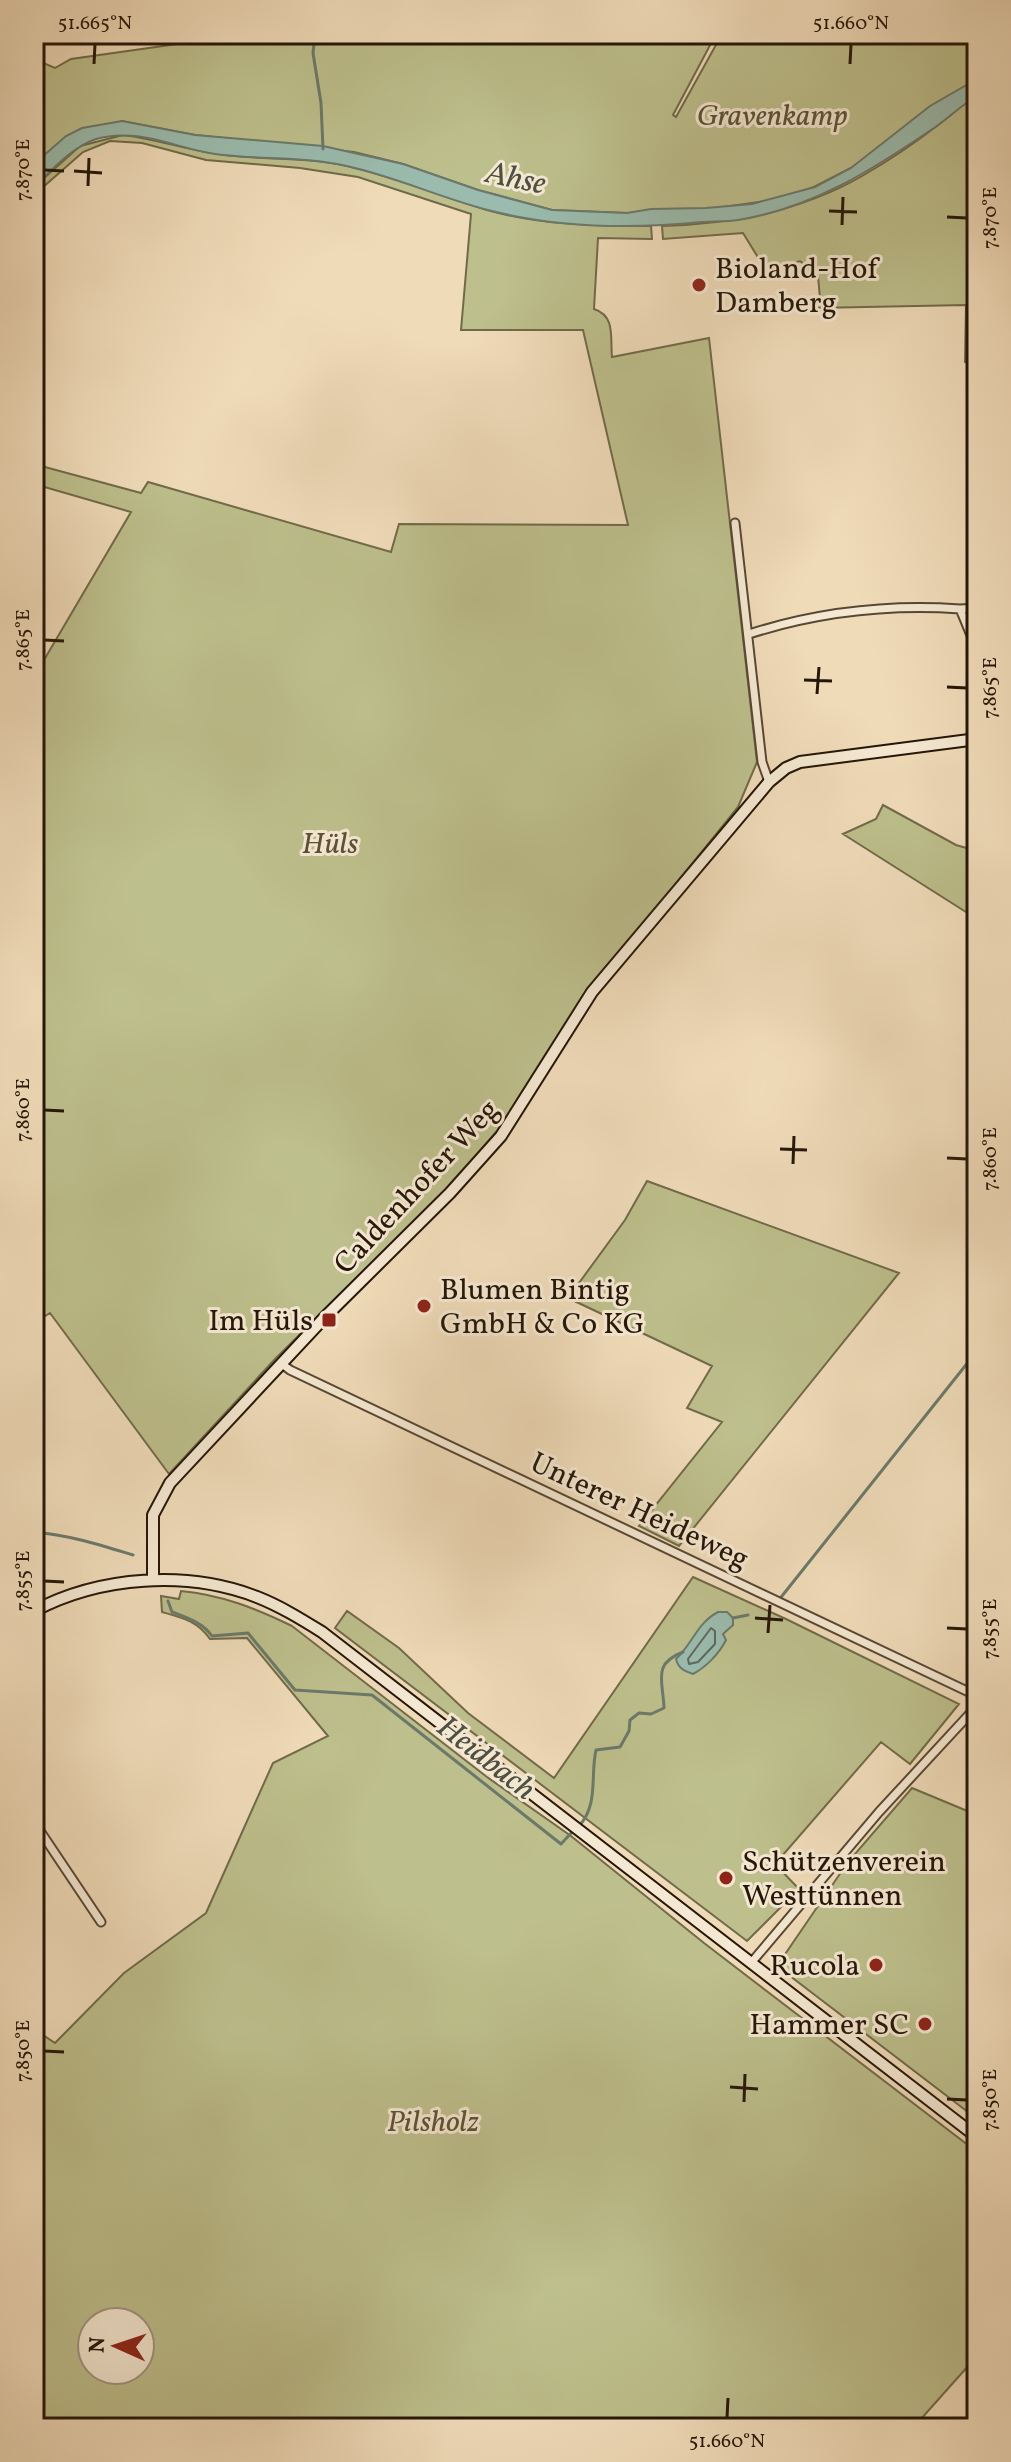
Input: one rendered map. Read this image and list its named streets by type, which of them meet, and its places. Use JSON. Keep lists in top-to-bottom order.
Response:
{
  "streets": {
    "main road": ["Caldenhofer Weg"],
    "street": ["Unterer Heideweg"]
  },
  "crossings": [
    ["Caldenhofer Weg", "Unterer Heideweg"]
  ],
  "water": ["Ahse", "Heidbach"],
  "parks": ["Gravenkamp", "Hüls", "Pilsholz"],
  "places": {
    "other": [
      "Bioland-Hof Damberg",
      "Blumen Bintig GmbH & Co KG",
      "Schützenverein Westtünnen",
      "Rucola",
      "Hammer SC"
    ],
    "transit": ["Im Hüls"]
  },
  "north": "left",
  "coordinates": [
    "51.665°N",
    "51.660°N",
    "7.870°E",
    "7.865°E",
    "7.860°E",
    "7.855°E",
    "7.850°E"
  ]
}
